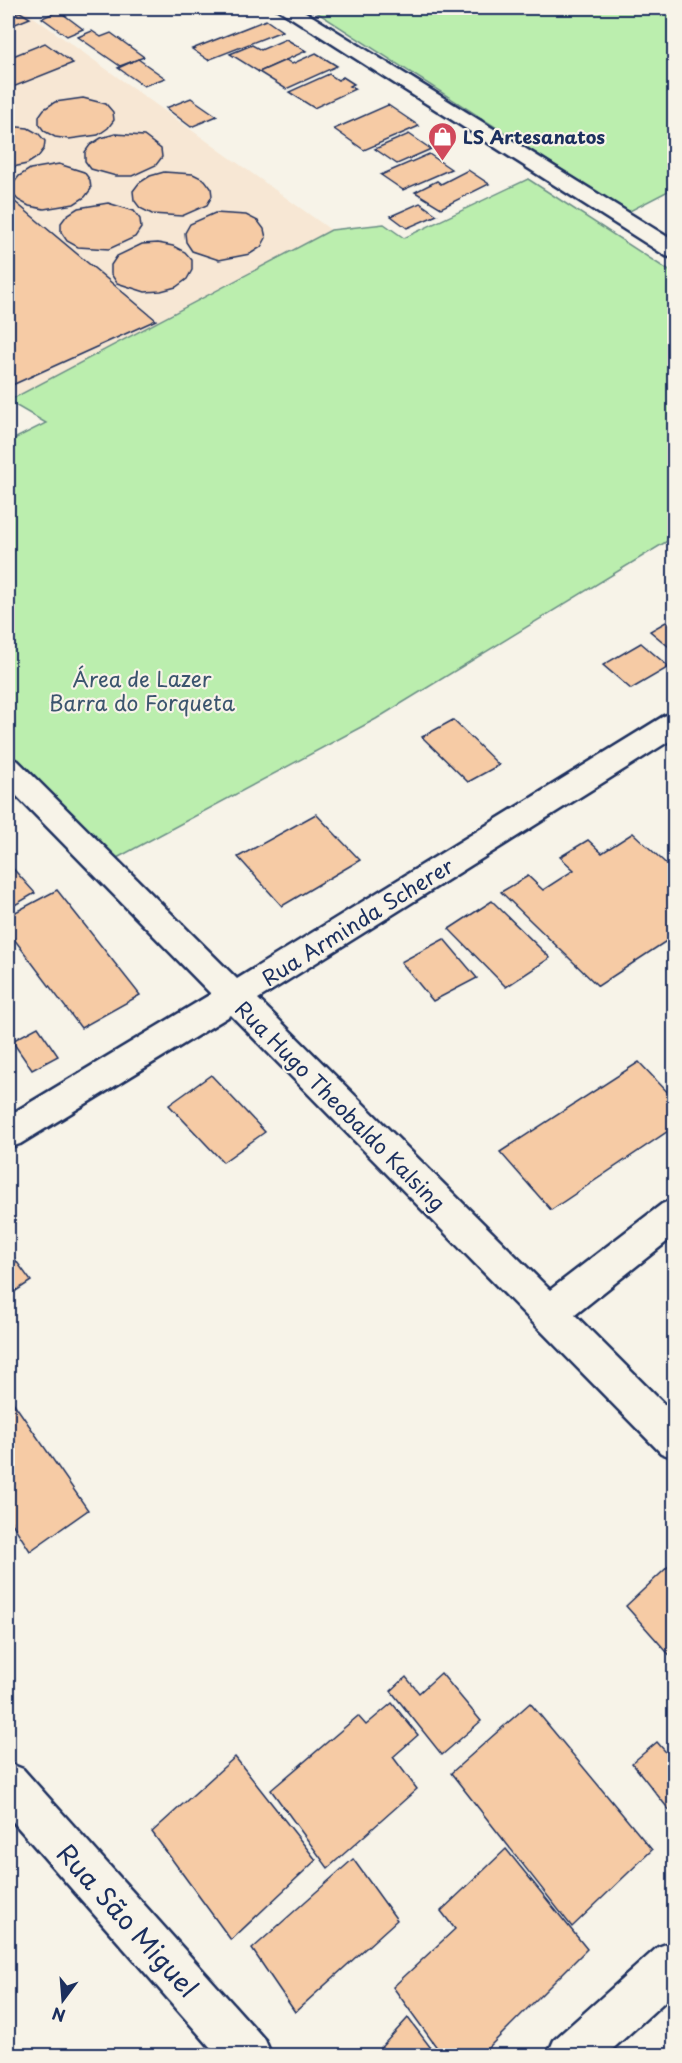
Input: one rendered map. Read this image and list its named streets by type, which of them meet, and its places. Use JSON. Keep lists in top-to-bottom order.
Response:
{
  "streets": {
    "street": ["Rua Arminda Scherer", "Rua Hugo Theobaldo Kalsing", "Rua São Miguel"]
  },
  "crossings": [
    ["Rua Arminda Scherer", "Rua Hugo Theobaldo Kalsing"]
  ],
  "parks": ["Área de Lazer Barra do Forqueta"],
  "places": {
    "shop": ["LS Artesanatos"]
  },
  "north": "bottom"
}
